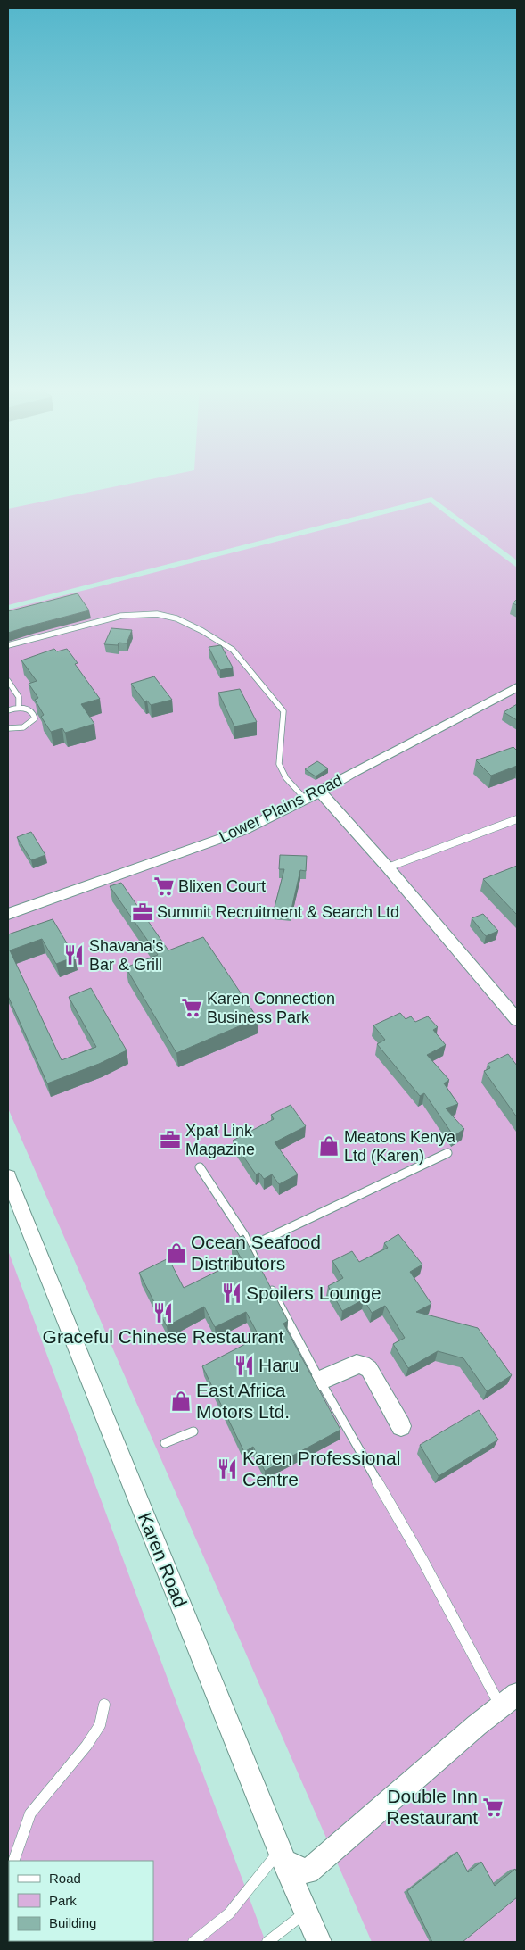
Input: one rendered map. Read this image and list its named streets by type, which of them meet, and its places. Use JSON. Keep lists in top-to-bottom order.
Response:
{
  "streets": {
    "street": ["Lower Plains Road", "Karen Road"]
  },
  "places": {
    "supermarket": ["Blixen Court", "Karen Connection Business Park", "Double Inn Restaurant"],
    "office": ["Summit Recruitment & Search Ltd", "Xpat Link Magazine"],
    "restaurant": [
      "Shavana's Bar & Grill",
      "Spoilers Lounge",
      "Graceful Chinese Restaurant",
      "Haru",
      "Karen Professional Centre"
    ],
    "shop": ["Meatons Kenya Ltd (Karen)", "Ocean Seafood Distributors", "East Africa Motors Ltd."]
  },
  "legend": ["Road", "Park", "Building"]
}
